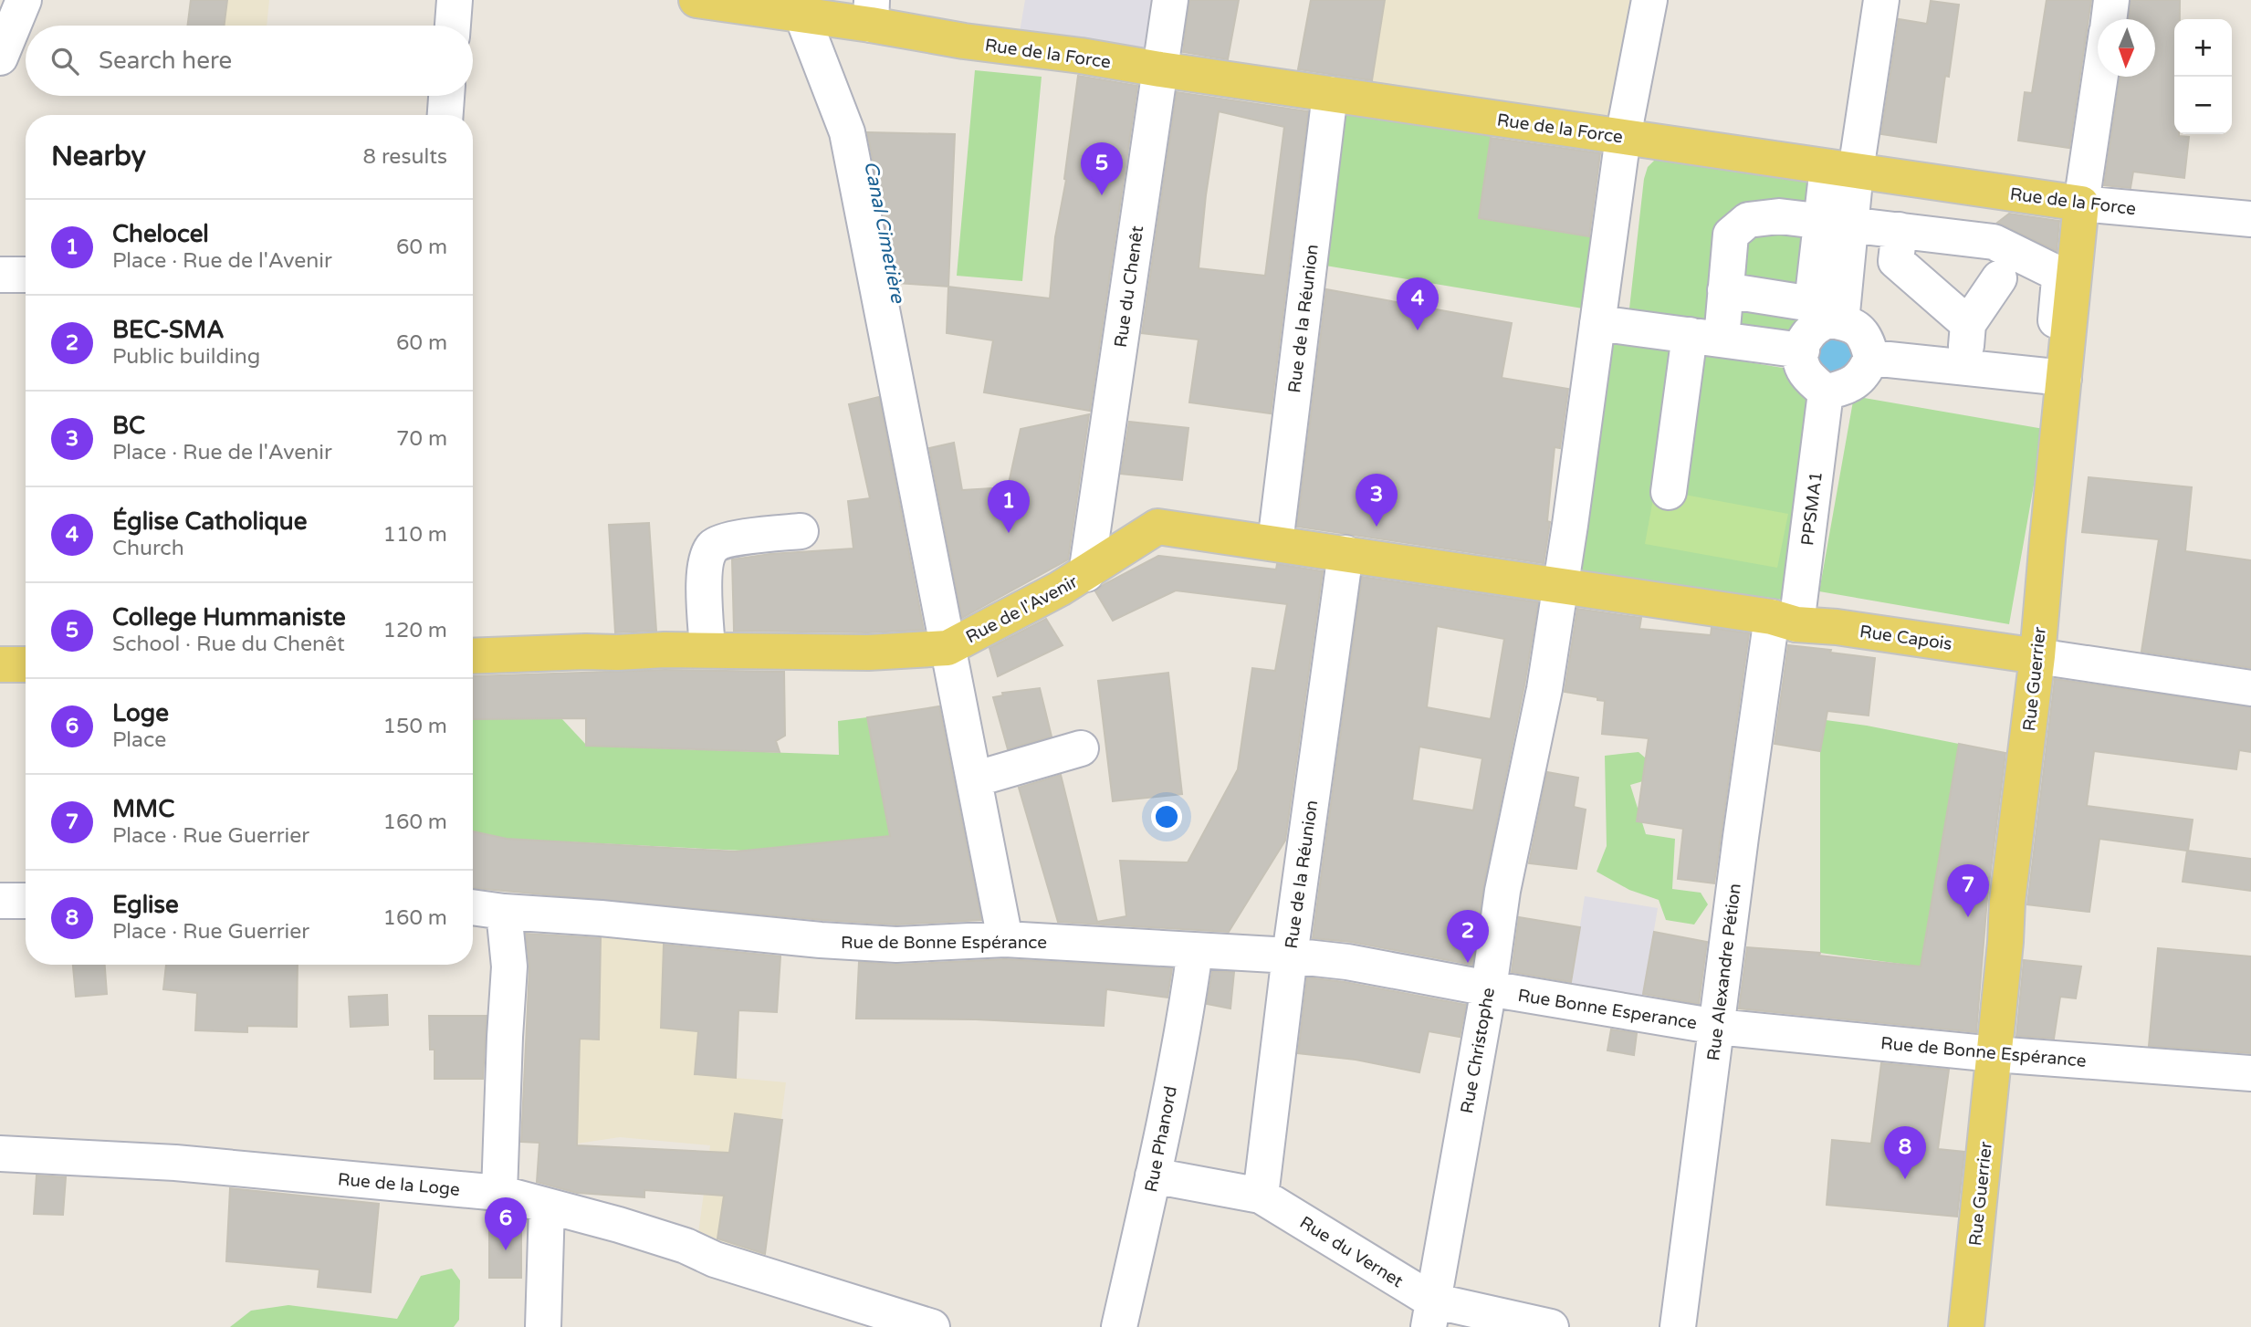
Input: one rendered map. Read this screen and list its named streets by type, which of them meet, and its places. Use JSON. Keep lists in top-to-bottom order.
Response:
{
  "streets": {
    "main road": [
      "Rue de la Force",
      "Rue de l'Avenir",
      "Rue Capois",
      "Rue Guerrier"
    ],
    "street": [
      "Rue du Chenêt",
      "Rue de la Réunion",
      "PPSMA1",
      "Rue de Bonne Espérance",
      "Rue Alexandre Pétion",
      "Rue Bonne Esperance",
      "Rue Christophe",
      "Rue Phanord",
      "Rue de la Loge",
      "Rue du Vernet"
    ]
  },
  "crossings": [
    ["Rue de la Force", "Rue du Chenêt"],
    ["Rue de la Force", "Rue de la Réunion"],
    ["Rue de la Force", "Rue Guerrier"],
    ["Rue de la Force", "Rue Christophe"],
    ["Rue du Chenêt", "Rue de l'Avenir"],
    ["Rue de la Réunion", "Rue de l'Avenir"],
    ["Rue de la Réunion", "Rue de Bonne Espérance"],
    ["Rue de la Réunion", "Rue du Vernet"],
    ["PPSMA1", "Rue Capois"],
    ["PPSMA1", "Rue Alexandre Pétion"],
    ["Rue de l'Avenir", "Rue Capois"],
    ["Rue de l'Avenir", "Rue Christophe"],
    ["Rue Capois", "Rue Guerrier"],
    ["Rue Capois", "Rue Alexandre Pétion"],
    ["Rue Capois", "Rue Christophe"],
    ["Rue Guerrier", "Rue de Bonne Espérance"],
    ["Rue de Bonne Espérance", "Rue Alexandre Pétion"],
    ["Rue de Bonne Espérance", "Rue Bonne Esperance"],
    ["Rue de Bonne Espérance", "Rue Phanord"],
    ["Rue Alexandre Pétion", "Rue Bonne Esperance"],
    ["Rue Bonne Esperance", "Rue Christophe"],
    ["Rue Christophe", "Rue du Vernet"],
    ["Rue Phanord", "Rue du Vernet"]
  ],
  "water": ["Canal Cimetière"],
  "north": "bottom",
  "page": {
    "map_buttons": ["+", "−"],
    "search": "Search here",
    "heading": ["Nearby", "8 results"],
    "pins": [
      "5",
      "4",
      "3",
      "1",
      "7",
      "2",
      "8",
      "6"
    ],
    "list": [
      {
        "mark": "1",
        "name": "Chelocel",
        "note": "Place · Rue de l'Avenir",
        "value": "60 m"
      },
      {
        "mark": "2",
        "name": "BEC-SMA",
        "note": "Public building",
        "value": "60 m"
      },
      {
        "mark": "3",
        "name": "BC",
        "note": "Place · Rue de l'Avenir",
        "value": "70 m"
      },
      {
        "mark": "4",
        "name": "Église Catholique",
        "note": "Church",
        "value": "110 m"
      },
      {
        "mark": "5",
        "name": "College Hummaniste",
        "note": "School · Rue du Chenêt",
        "value": "120 m"
      },
      {
        "mark": "6",
        "name": "Loge",
        "note": "Place",
        "value": "150 m"
      },
      {
        "mark": "7",
        "name": "MMC",
        "note": "Place · Rue Guerrier",
        "value": "160 m"
      },
      {
        "mark": "8",
        "name": "Eglise",
        "note": "Place · Rue Guerrier",
        "value": "160 m"
      }
    ]
  }
}
